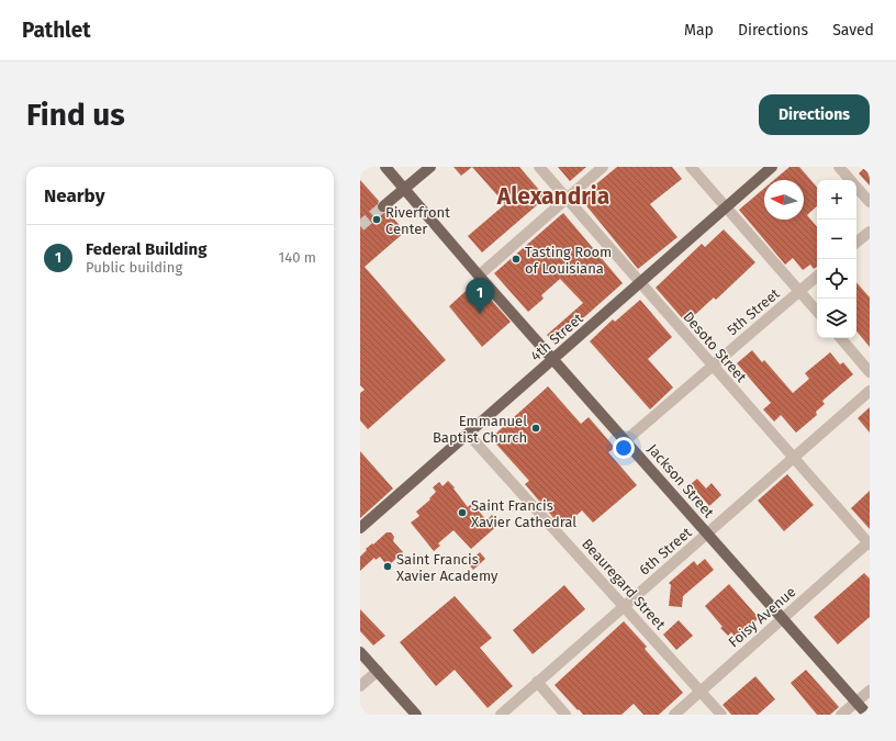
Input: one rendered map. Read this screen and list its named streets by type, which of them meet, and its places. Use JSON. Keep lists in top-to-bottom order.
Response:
{
  "streets": {
    "main road": ["4th Street", "Jackson Street"],
    "street": [
      "5th Street",
      "Desoto Street",
      "6th Street",
      "Beauregard Street",
      "Foisy Avenue"
    ]
  },
  "crossings": [
    ["5th Street", "Desoto Street"],
    ["5th Street", "Jackson Street"],
    ["4th Street", "Desoto Street"],
    ["4th Street", "Jackson Street"],
    ["4th Street", "Beauregard Street"],
    ["Desoto Street", "6th Street"],
    ["Desoto Street", "Foisy Avenue"],
    ["Jackson Street", "6th Street"],
    ["Jackson Street", "Foisy Avenue"],
    ["6th Street", "Beauregard Street"],
    ["Beauregard Street", "Foisy Avenue"]
  ],
  "districts": ["Alexandria"],
  "places": [
    "Riverfront Center",
    "Tasting Room of Louisiana",
    "Emmanuel Baptist Church",
    "Saint Francis Xavier Cathedral",
    "Saint Francis Xavier Academy"
  ],
  "north": "left",
  "page": {
    "header": "Pathlet",
    "nav": ["Map", "Directions", "Saved"],
    "buttons": "Directions",
    "title": "Find us",
    "heading": "Nearby",
    "map_buttons": ["+", "−"],
    "list": [
      {
        "mark": "1",
        "name": "Federal Building",
        "note": "Public building",
        "value": "140 m"
      }
    ],
    "pins": "1"
  }
}
